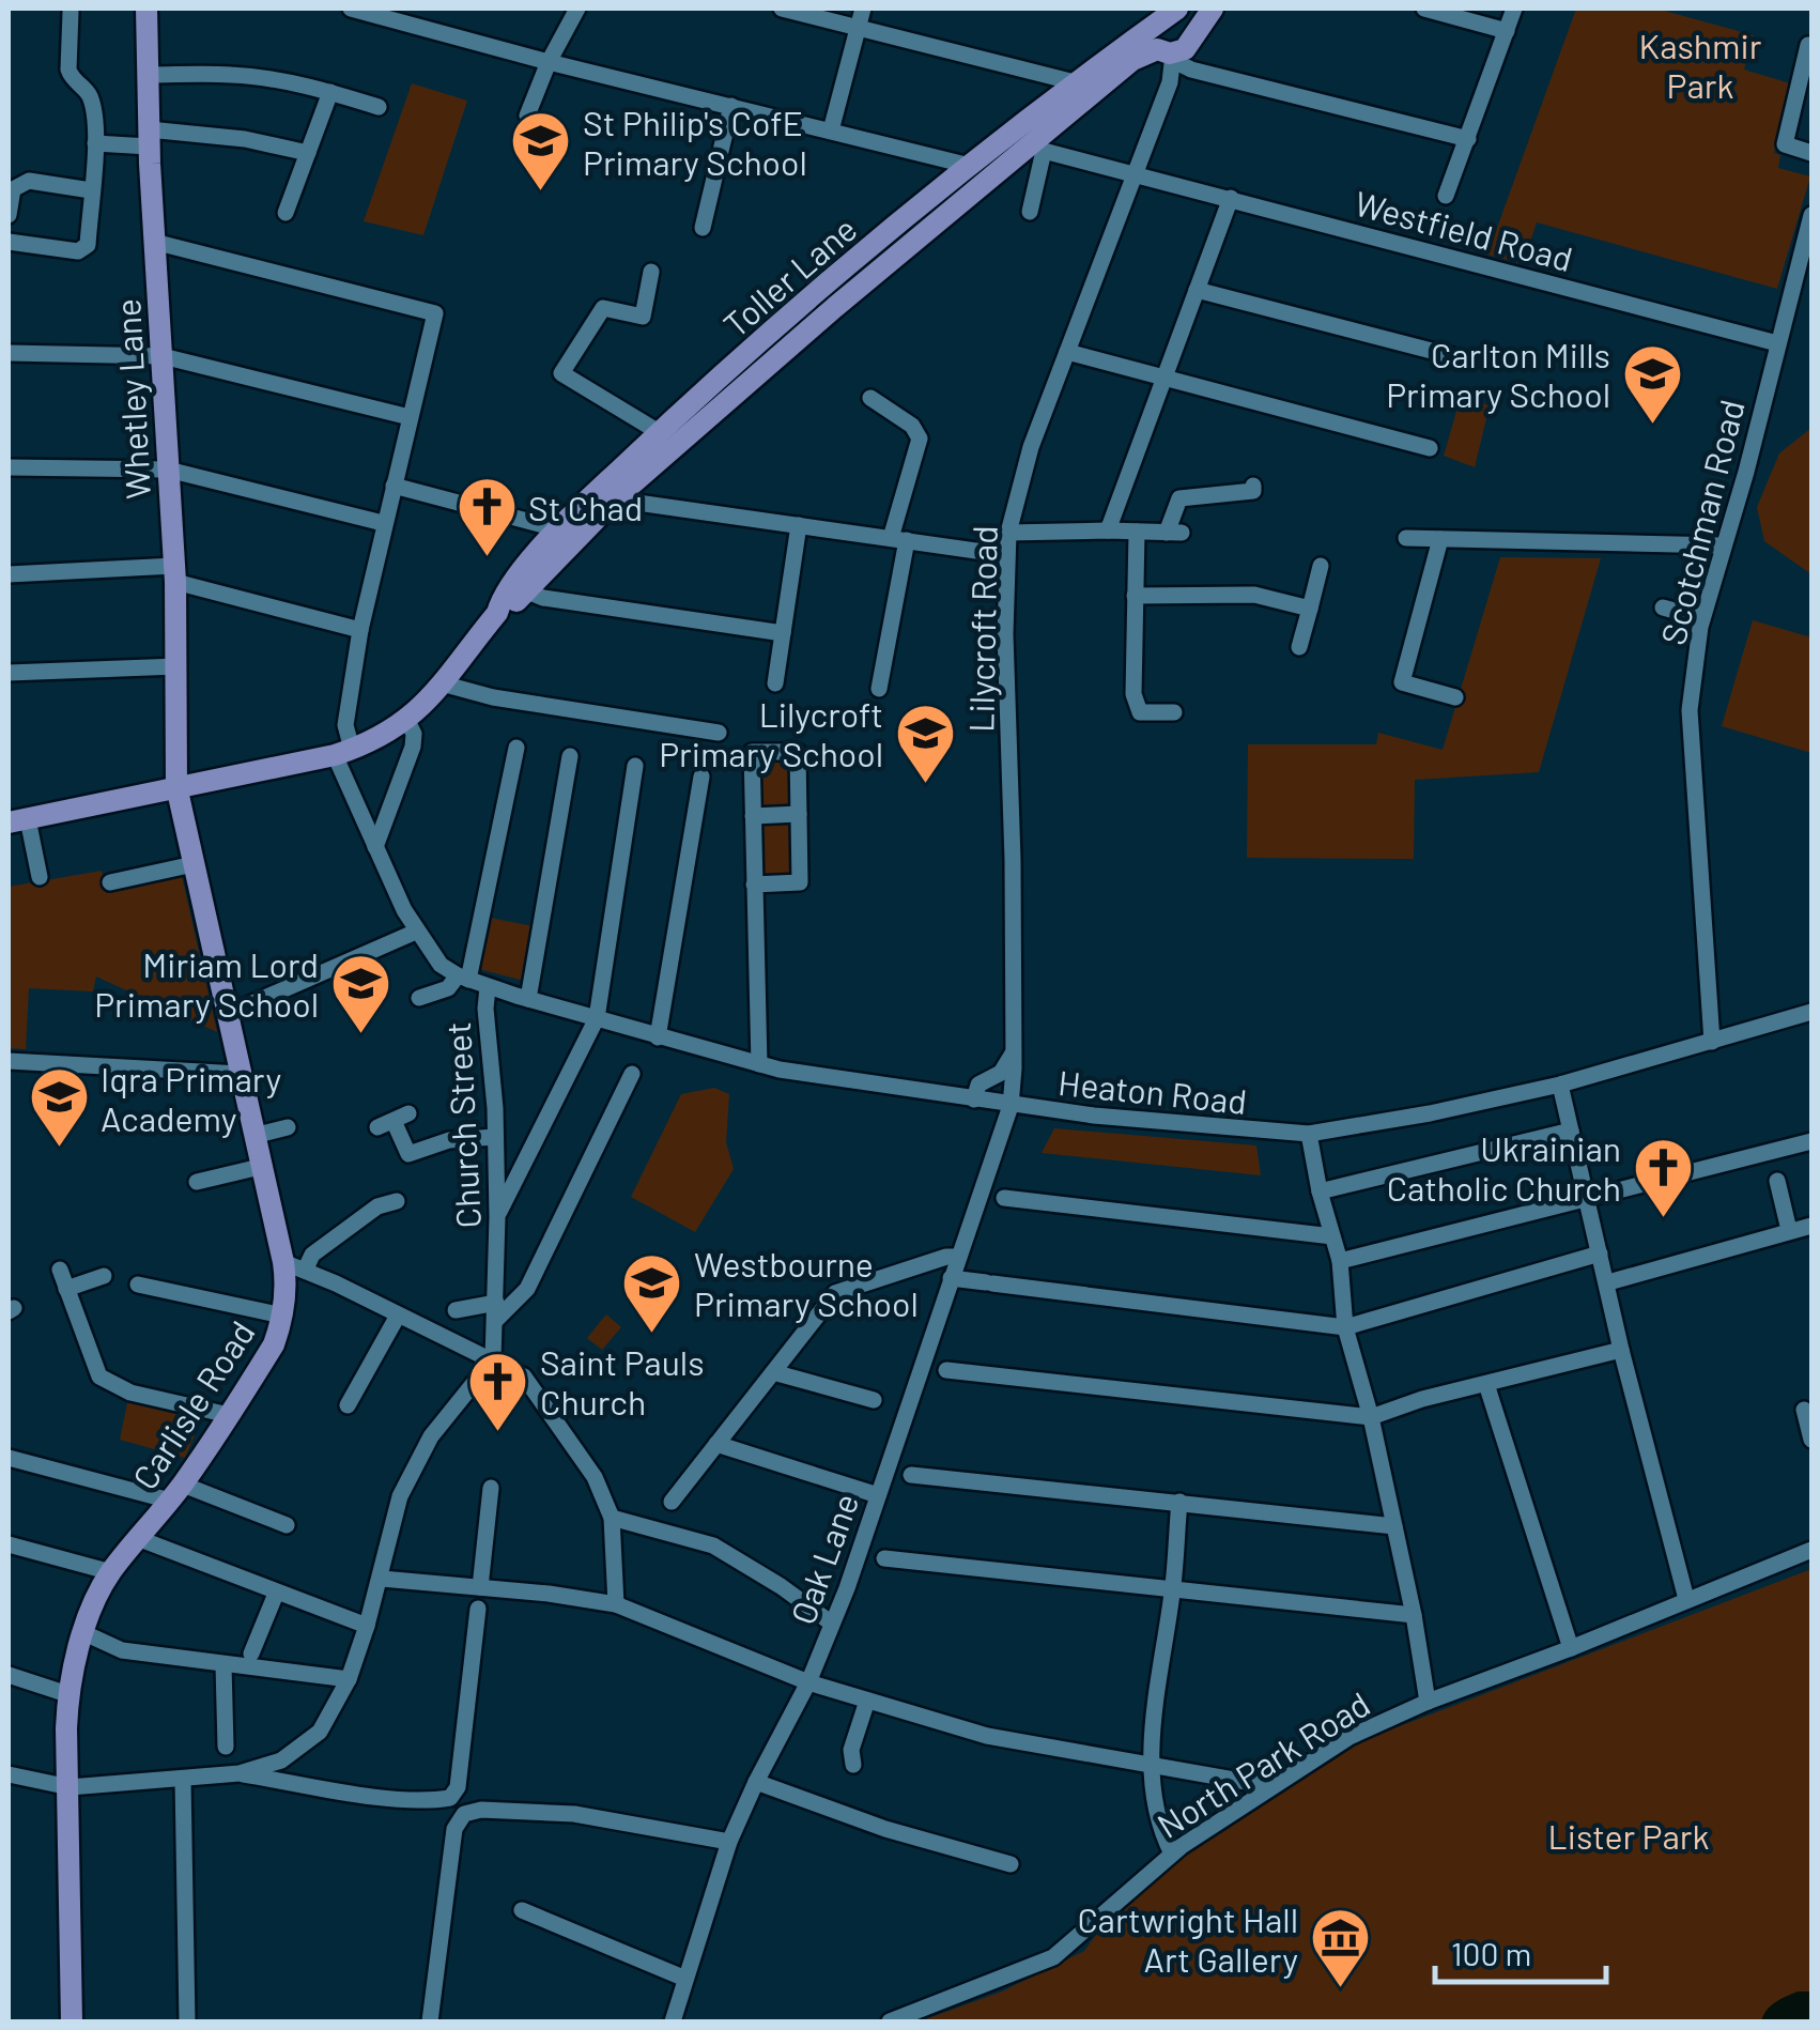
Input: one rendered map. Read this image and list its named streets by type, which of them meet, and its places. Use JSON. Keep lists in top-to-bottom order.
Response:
{
  "streets": {
    "main road": ["Toller Lane", "Whetley Lane", "Carlisle Road"],
    "street": [
      "Westfield Road",
      "Scotchman Road",
      "Lilycroft Road",
      "Heaton Road",
      "Church Street",
      "Oak Lane",
      "North Park Road"
    ]
  },
  "crossings": [
    ["Westfield Road", "Toller Lane"],
    ["Westfield Road", "Scotchman Road"],
    ["Westfield Road", "Lilycroft Road"],
    ["Toller Lane", "Whetley Lane"],
    ["Toller Lane", "Lilycroft Road"],
    ["Toller Lane", "Church Street"],
    ["Toller Lane", "Carlisle Road"],
    ["Whetley Lane", "Church Street"],
    ["Whetley Lane", "Carlisle Road"],
    ["Scotchman Road", "Heaton Road"],
    ["Lilycroft Road", "Heaton Road"],
    ["Lilycroft Road", "Oak Lane"],
    ["Heaton Road", "Church Street"],
    ["Heaton Road", "Oak Lane"]
  ],
  "parks": ["Kashmir Park", "Lister Park"],
  "places": {
    "school or university": [
      "St Philip's CofE Primary School",
      "Carlton Mills Primary School",
      "Lilycroft Primary School",
      "Miriam Lord Primary School",
      "Iqra Primary Academy",
      "Westbourne Primary School"
    ],
    "church": ["St Chad", "Ukrainian Catholic Church", "Saint Pauls Church"],
    "museum": ["Cartwright Hall Art Gallery"]
  },
  "scale_bar": "100 m"
}
